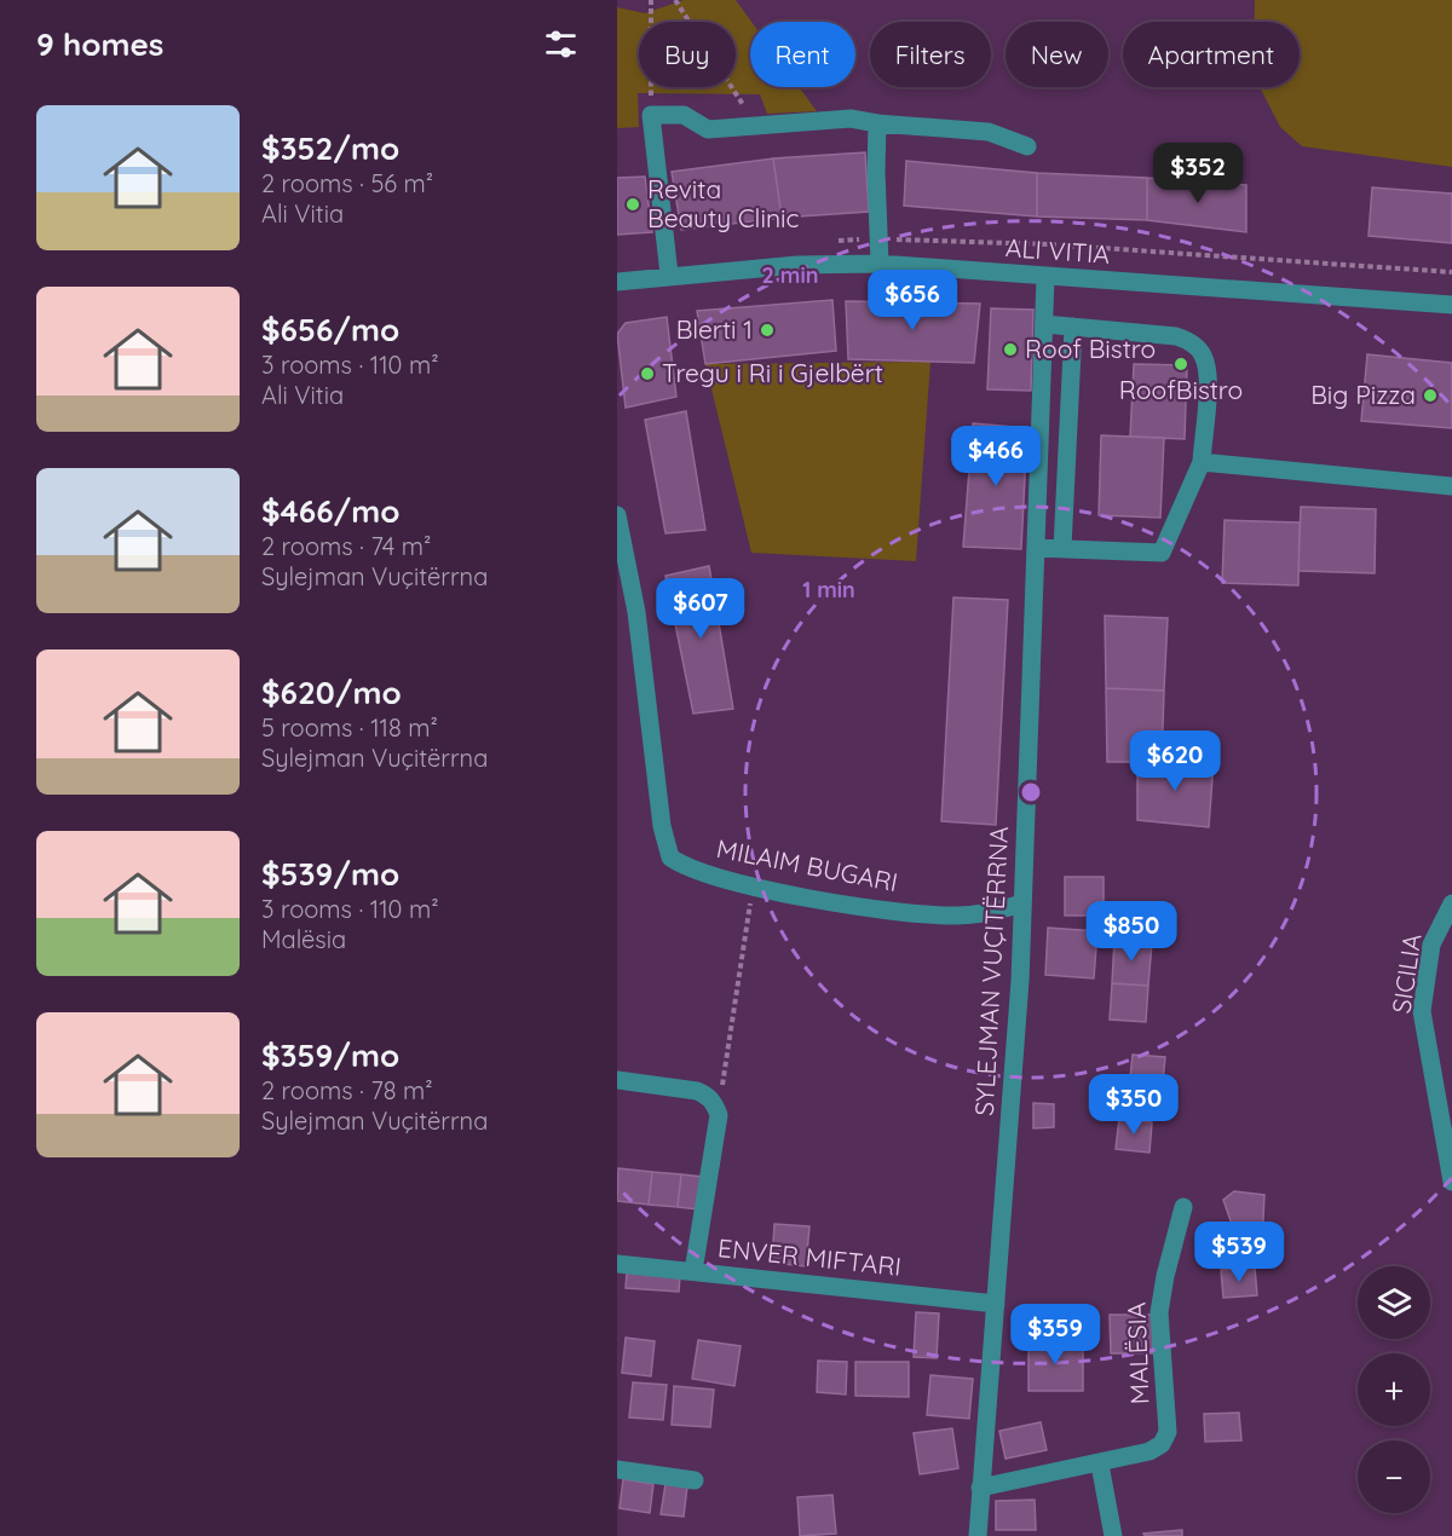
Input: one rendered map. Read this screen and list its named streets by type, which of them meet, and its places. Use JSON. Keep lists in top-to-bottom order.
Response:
{
  "streets": {
    "street": [
      "ALI VITIA",
      "MILAIM BUGARI",
      "SYLEJMAN VUÇITËRRNA",
      "SICILIA",
      "ENVER MIFTARI",
      "MALËSIA"
    ]
  },
  "crossings": [
    ["ALI VITIA", "SYLEJMAN VUÇITËRRNA"],
    ["MILAIM BUGARI", "SYLEJMAN VUÇITËRRNA"],
    ["SYLEJMAN VUÇITËRRNA", "ENVER MIFTARI"],
    ["SYLEJMAN VUÇITËRRNA", "MALËSIA"]
  ],
  "places": [
    "Revita Beauty Clinic",
    "Blerti 1",
    "Roof Bistro",
    "RoofBistro",
    "Tregu i Ri i Gjelbërt",
    "Big Pizza"
  ],
  "page": {
    "heading": "9 homes",
    "chip": [
      "Buy",
      "Rent",
      "Filters",
      "New",
      "Apartment"
    ],
    "list": [
      {
        "name": "$352/mo",
        "note": "2 rooms · 56 m² · Ali Vitia"
      },
      {
        "name": "$656/mo",
        "note": "3 rooms · 110 m² · Ali Vitia"
      },
      {
        "name": "$466/mo",
        "note": "2 rooms · 74 m² · Sylejman Vuçitërrna"
      },
      {
        "name": "$620/mo",
        "note": "5 rooms · 118 m² · Sylejman Vuçitërrna"
      },
      {
        "name": "$539/mo",
        "note": "3 rooms · 110 m² · Malësia"
      },
      {
        "name": "$359/mo",
        "note": "2 rooms · 78 m² · Sylejman Vuçitërrna"
      }
    ],
    "price": [
      "$352",
      "$656",
      "$466",
      "$607",
      "$620",
      "$850",
      "$350",
      "$539",
      "$359"
    ],
    "map_buttons": ["+", "−"]
  },
  "rings": ["2 min", "1 min"]
}
